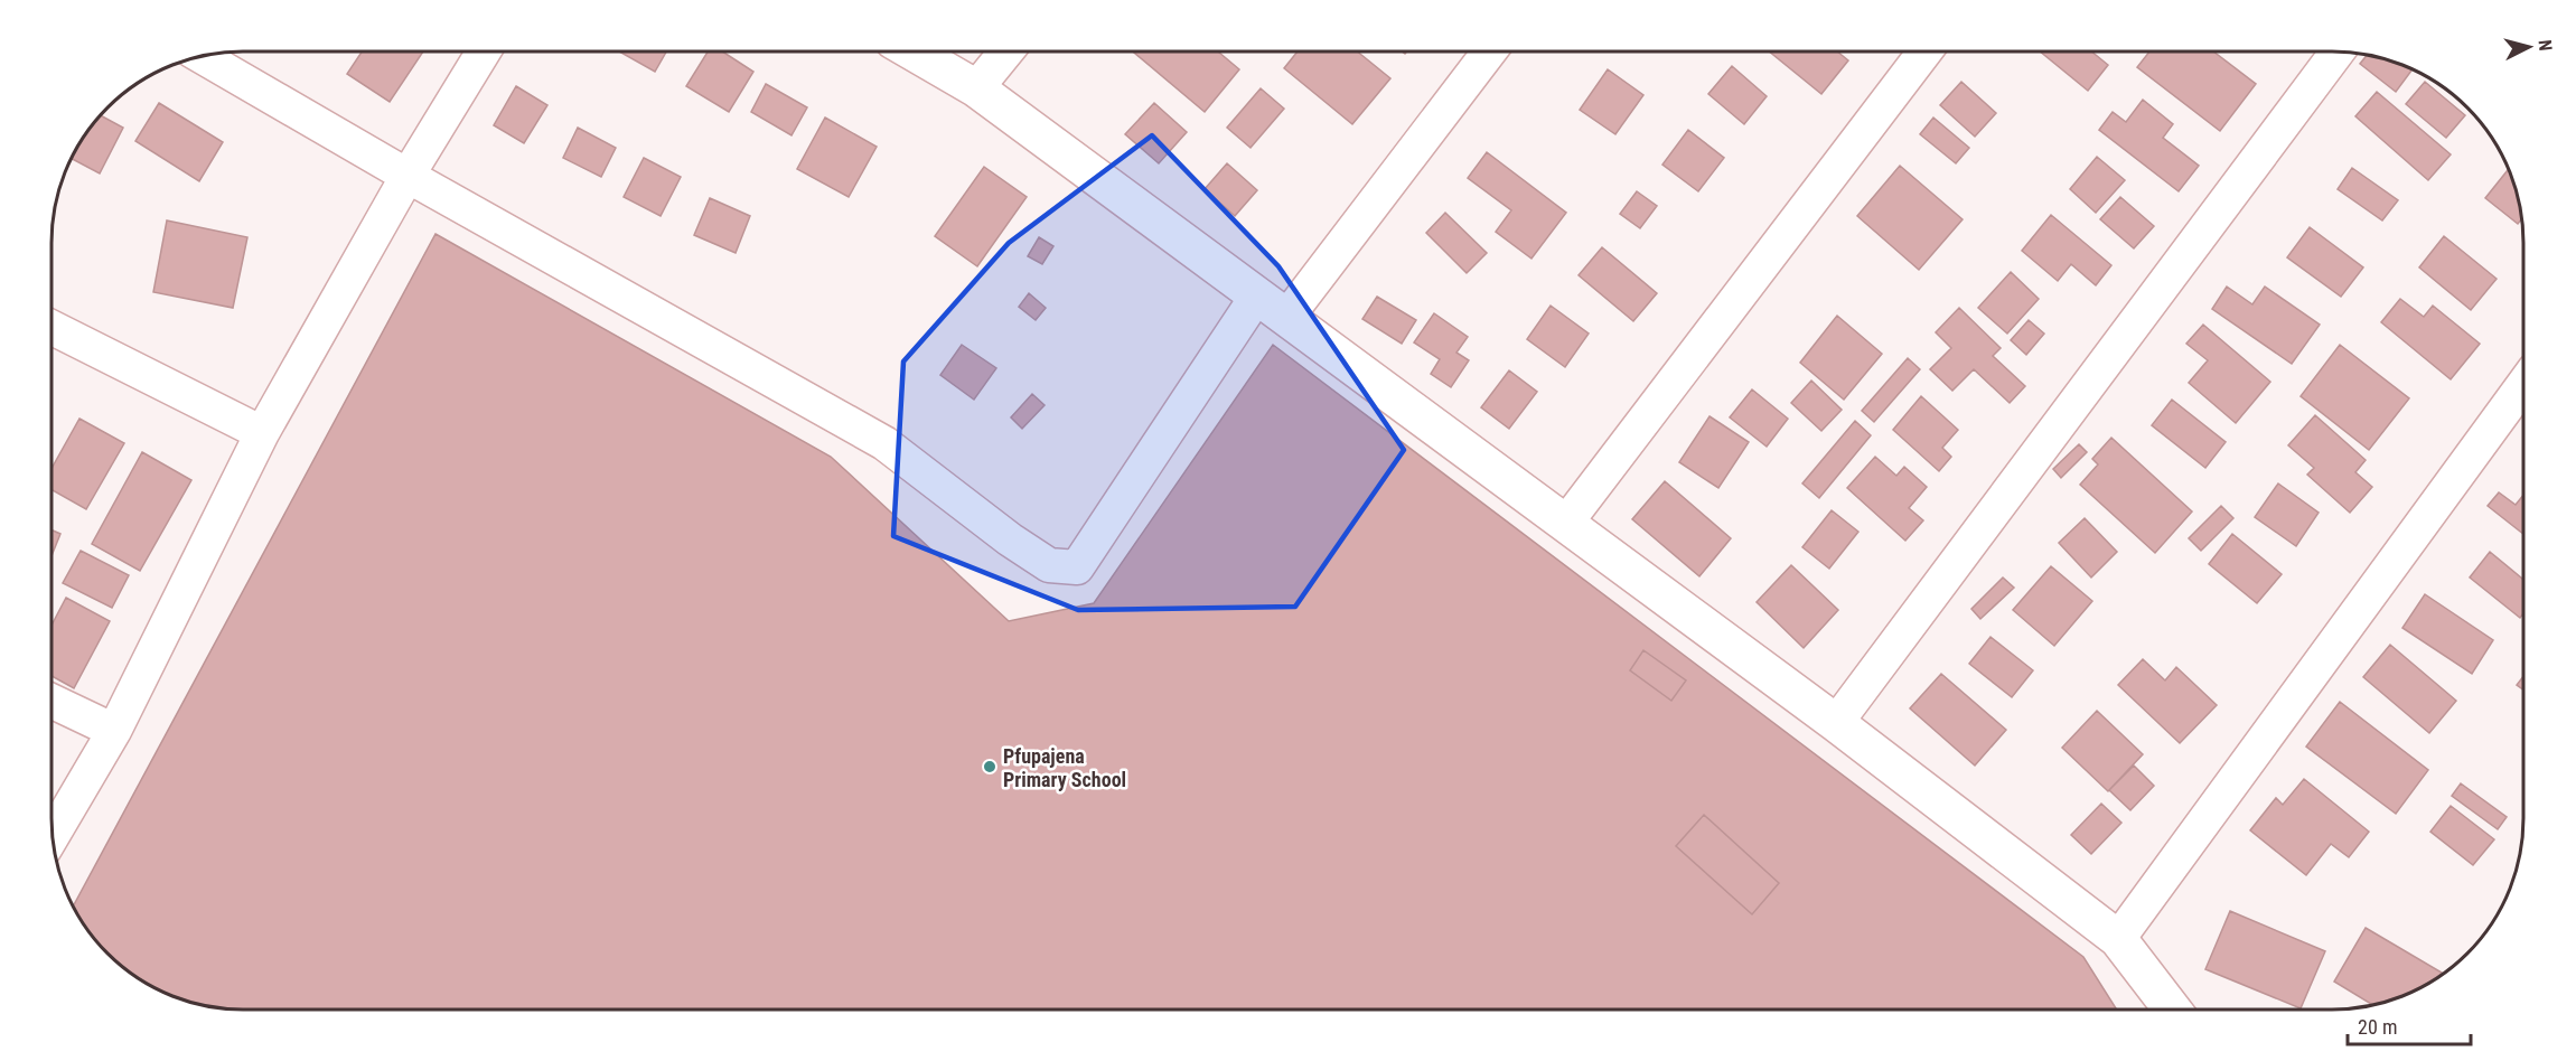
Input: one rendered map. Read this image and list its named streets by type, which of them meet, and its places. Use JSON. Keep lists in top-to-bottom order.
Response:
{
  "places": ["Pfupajena Primary School"],
  "scale_bar": "20 m",
  "north": "right"
}
